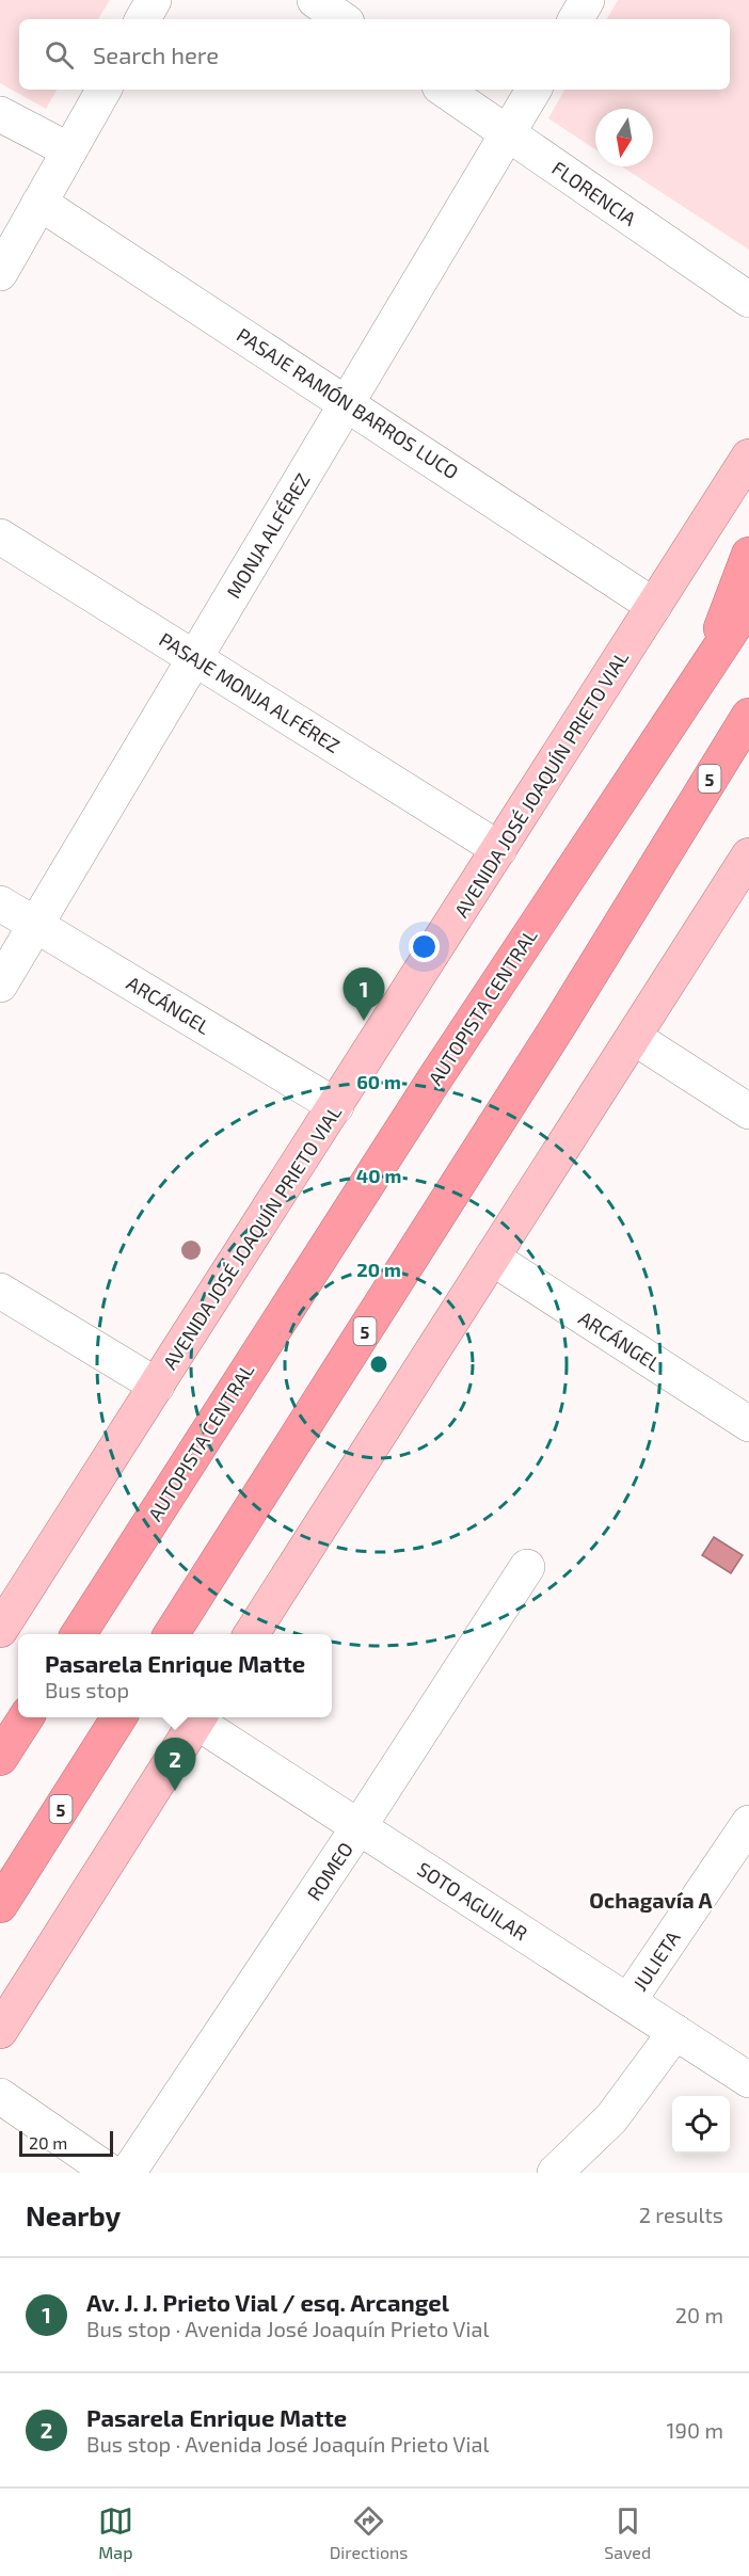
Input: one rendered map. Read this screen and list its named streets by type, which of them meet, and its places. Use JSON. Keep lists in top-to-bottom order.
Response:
{
  "streets": {
    "highway": ["5", "AUTOPISTA CENTRAL"],
    "main road": ["AVENIDA JOSÉ JOAQUÍN PRIETO VIAL"],
    "street": [
      "FLORENCIA",
      "PASAJE RAMÓN BARROS LUCO",
      "MONJA ALFÉREZ",
      "PASAJE MONJA ALFÉREZ",
      "ARCÁNGEL",
      "ROMEO",
      "SOTO AGUILAR",
      "JULIETA"
    ]
  },
  "crossings": [
    ["FLORENCIA", "MONJA ALFÉREZ"],
    ["PASAJE RAMÓN BARROS LUCO", "MONJA ALFÉREZ"],
    ["PASAJE RAMÓN BARROS LUCO", "AVENIDA JOSÉ JOAQUÍN PRIETO VIAL"],
    ["MONJA ALFÉREZ", "PASAJE MONJA ALFÉREZ"],
    ["MONJA ALFÉREZ", "ARCÁNGEL"],
    ["PASAJE MONJA ALFÉREZ", "AVENIDA JOSÉ JOAQUÍN PRIETO VIAL"],
    ["AVENIDA JOSÉ JOAQUÍN PRIETO VIAL", "ARCÁNGEL"],
    ["ROMEO", "SOTO AGUILAR"],
    ["SOTO AGUILAR", "JULIETA"]
  ],
  "districts": ["Ochagavía A"],
  "scale_bar": "20 m",
  "north": "bottom",
  "page": {
    "search": "Search here",
    "pins": ["1", "2"],
    "popup": ["Pasarela Enrique Matte", "Bus stop"],
    "scale": "20 m",
    "heading": ["Nearby", "2 results"],
    "list": [
      {
        "mark": "1",
        "name": "Av. J. J. Prieto Vial / esq. Arcangel",
        "note": "Bus stop · Avenida José Joaquín Prieto Vial",
        "value": "20 m"
      },
      {
        "mark": "2",
        "name": "Pasarela Enrique Matte",
        "note": "Bus stop · Avenida José Joaquín Prieto Vial",
        "value": "190 m"
      }
    ],
    "nav": ["Map", "Directions", "Saved"]
  },
  "rings": ["60 m", "40 m", "20 m"]
}
